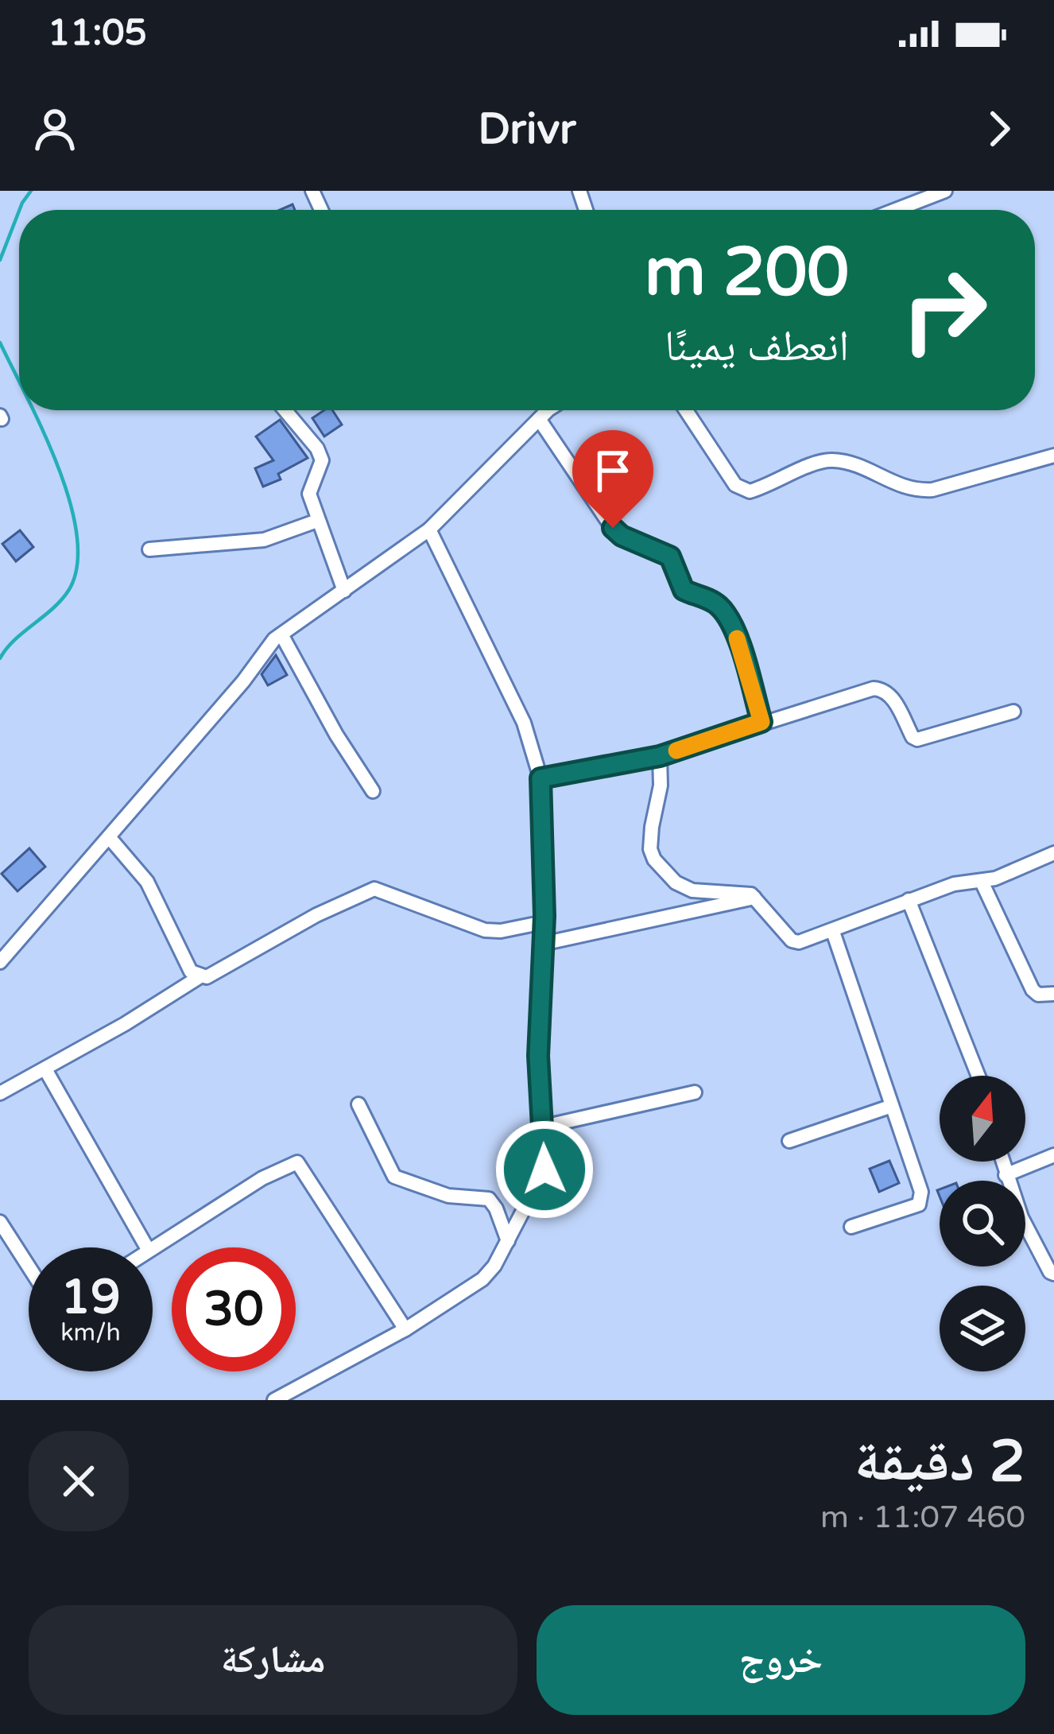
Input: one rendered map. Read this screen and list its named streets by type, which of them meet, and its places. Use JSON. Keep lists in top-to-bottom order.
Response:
{
  "north": "top",
  "page": {
    "status": "11:05",
    "header": "Drivr",
    "turn": ["200 m", "انعطف يمينًا"],
    "speed": "19 km/h",
    "limit": "30",
    "heading": ["2 دقيقة", "460 m · 11:07"],
    "buttons": ["خروج", "مشاركة"]
  }
}
